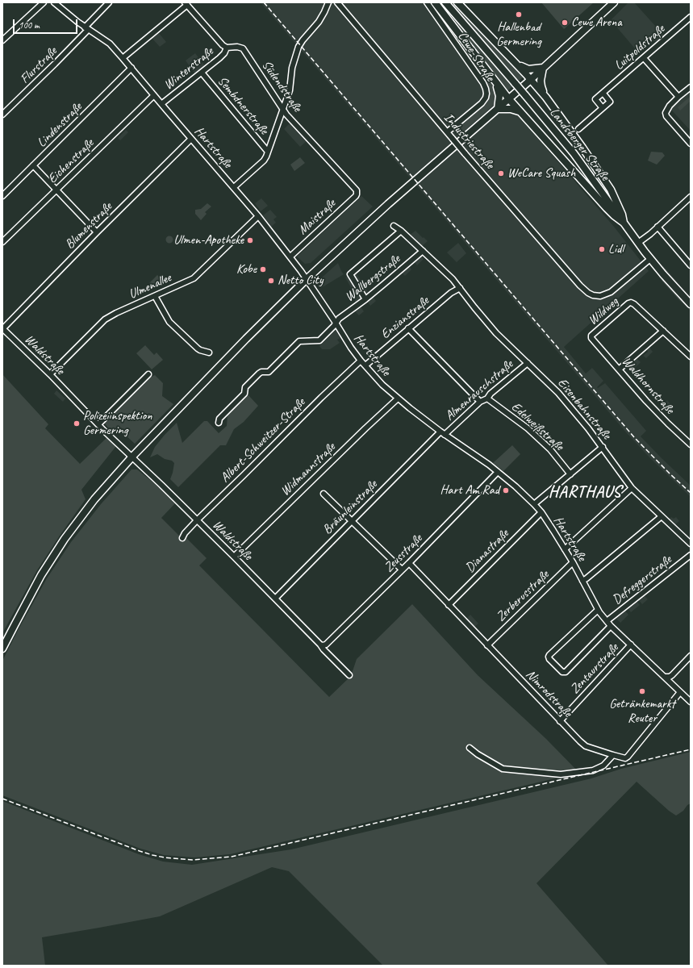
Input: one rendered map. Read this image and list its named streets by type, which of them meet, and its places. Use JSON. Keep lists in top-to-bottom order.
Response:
{
  "streets": {
    "main road": ["Landsberger Straße"],
    "street": [
      "Luitpoldstraße",
      "Cewe-Straße",
      "Flurstraße",
      "Winterstraße",
      "Südendstraße",
      "Sembdnerstraße",
      "Lindenstraße",
      "Industriestraße",
      "Hartstraße",
      "Eichenstraße",
      "Maistraße",
      "Blumenstraße",
      "Wallbergstraße",
      "Ulmenallee",
      "Wildweg",
      "Enzianstraße",
      "Waldstraße",
      "Waldhornstraße",
      "Almenrauschstraße",
      "Eisenbahnstraße",
      "Edelweißstraße",
      "Albert-Schweitzer-Straße",
      "Widmannstraße",
      "Bräunleinstraße",
      "Dianastraße",
      "Zeusstraße",
      "Defreggerstraße",
      "Zerberusstraße",
      "Zentaurstraße",
      "Nimrodstraße"
    ]
  },
  "crossings": [
    ["Cewe-Straße", "Industriestraße"],
    ["Flurstraße", "Hartstraße"],
    ["Winterstraße", "Südendstraße"],
    ["Winterstraße", "Sembdnerstraße"],
    ["Winterstraße", "Hartstraße"],
    ["Südendstraße", "Maistraße"],
    ["Lindenstraße", "Hartstraße"],
    ["Industriestraße", "Landsberger Straße"],
    ["Hartstraße", "Eichenstraße"],
    ["Hartstraße", "Maistraße"],
    ["Hartstraße", "Blumenstraße"],
    ["Hartstraße", "Wallbergstraße"],
    ["Hartstraße", "Ulmenallee"],
    ["Hartstraße", "Enzianstraße"],
    ["Hartstraße", "Almenrauschstraße"],
    ["Hartstraße", "Albert-Schweitzer-Straße"],
    ["Hartstraße", "Widmannstraße"],
    ["Hartstraße", "Bräunleinstraße"],
    ["Hartstraße", "Dianastraße"],
    ["Hartstraße", "Zeusstraße"],
    ["Hartstraße", "Defreggerstraße"],
    ["Hartstraße", "Zerberusstraße"],
    ["Hartstraße", "Zentaurstraße"],
    ["Hartstraße", "Nimrodstraße"],
    ["Blumenstraße", "Waldstraße"],
    ["Ulmenallee", "Waldstraße"],
    ["Wildweg", "Waldhornstraße"],
    ["Enzianstraße", "Eisenbahnstraße"],
    ["Waldstraße", "Albert-Schweitzer-Straße"],
    ["Waldstraße", "Widmannstraße"],
    ["Waldstraße", "Bräunleinstraße"],
    ["Waldstraße", "Zeusstraße"],
    ["Almenrauschstraße", "Eisenbahnstraße"],
    ["Almenrauschstraße", "Edelweißstraße"],
    ["Almenrauschstraße", "Bräunleinstraße"],
    ["Dianastraße", "Nimrodstraße"],
    ["Zeusstraße", "Nimrodstraße"],
    ["Zerberusstraße", "Nimrodstraße"],
    ["Zentaurstraße", "Nimrodstraße"]
  ],
  "districts": ["HARTHAUS"],
  "places": [
    "Hallenbad Germering",
    "Cewe Arena",
    "WeCare Squash",
    "Ulmen-Apotheke",
    "Lidl",
    "Kobe",
    "Netto City",
    "Polizeiinspektion Germering",
    "Hart Am Rad",
    "Getränkemarkt Reuter"
  ],
  "scale_bar": "100 m"
}
